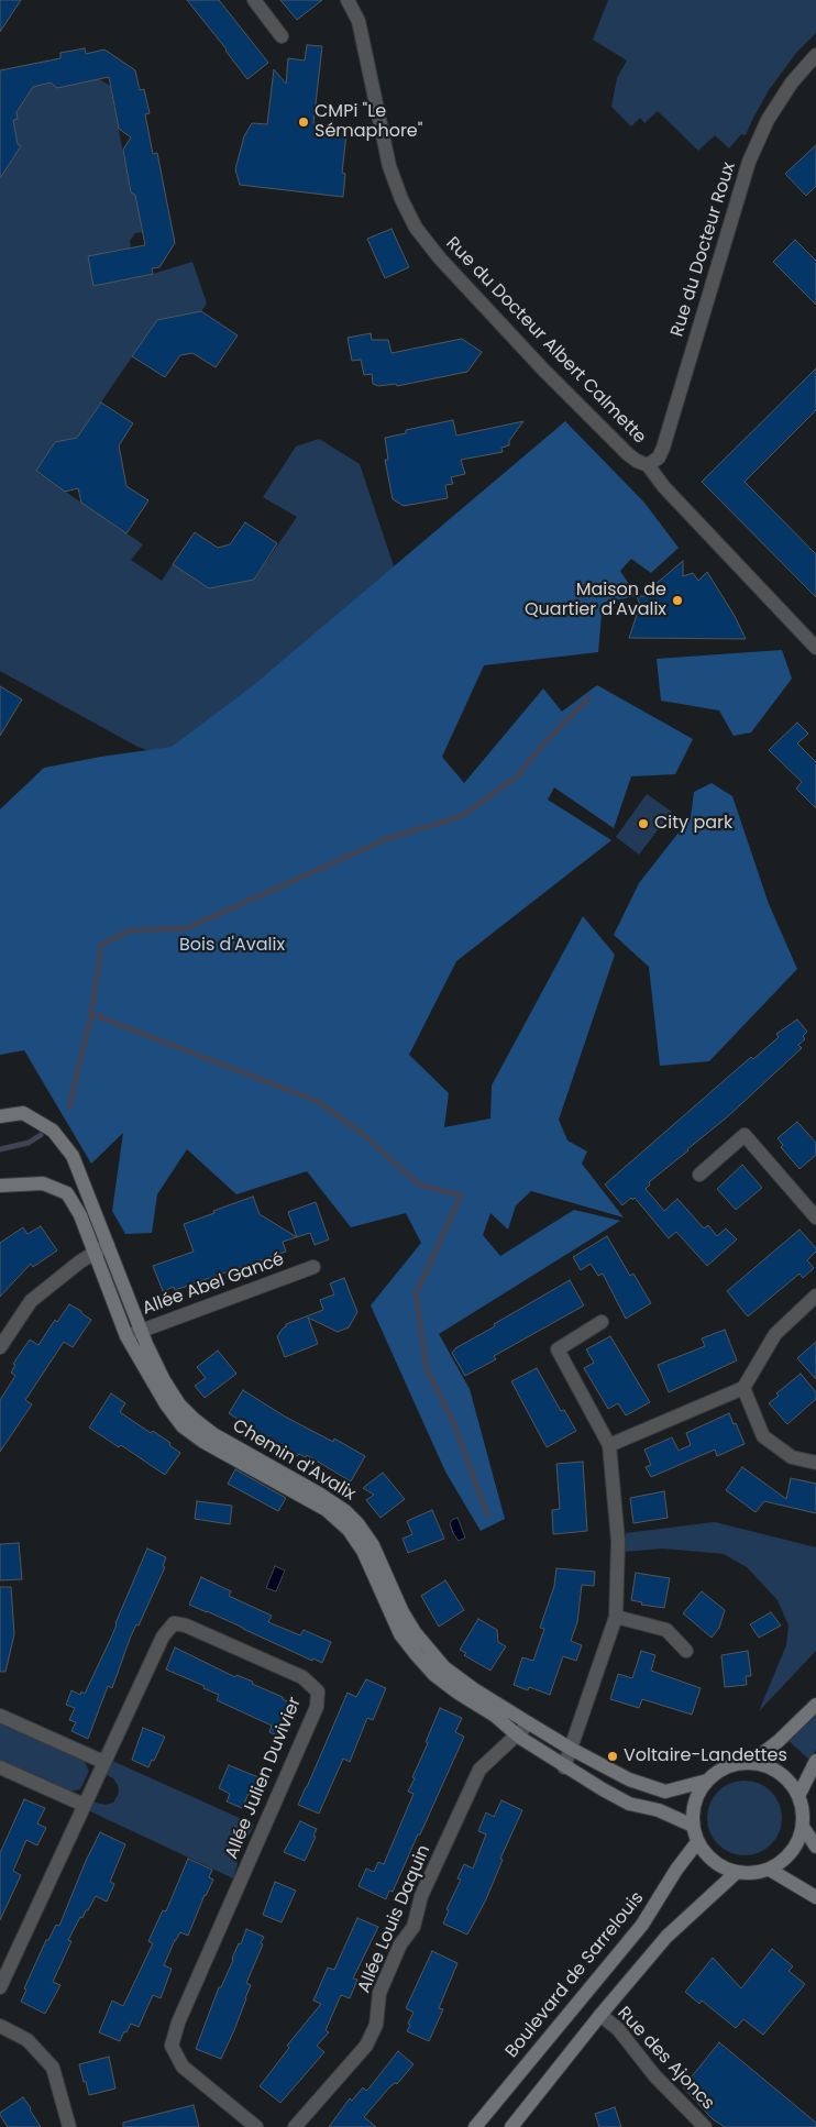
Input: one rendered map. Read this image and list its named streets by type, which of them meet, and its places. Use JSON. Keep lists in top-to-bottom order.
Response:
{
  "streets": {
    "street": [
      "Rue du Docteur Roux",
      "Rue du Docteur Albert Calmette",
      "Allée Abel Gancé",
      "Chemin d'Avalix",
      "Allée Julien Duvivier",
      "Allée Louis Daquin",
      "Boulevard de Sarrelouis",
      "Rue des Ajoncs"
    ]
  },
  "crossings": [
    ["Rue du Docteur Roux", "Rue du Docteur Albert Calmette"],
    ["Allée Abel Gancé", "Chemin d'Avalix"],
    ["Chemin d'Avalix", "Allée Louis Daquin"],
    ["Chemin d'Avalix", "Boulevard de Sarrelouis"]
  ],
  "parks": ["Bois d'Avalix"],
  "places": [
    "CMPi \"Le Sémaphore\"",
    "Maison de Quartier d'Avalix",
    "City park",
    "Voltaire-Landettes"
  ]
}
